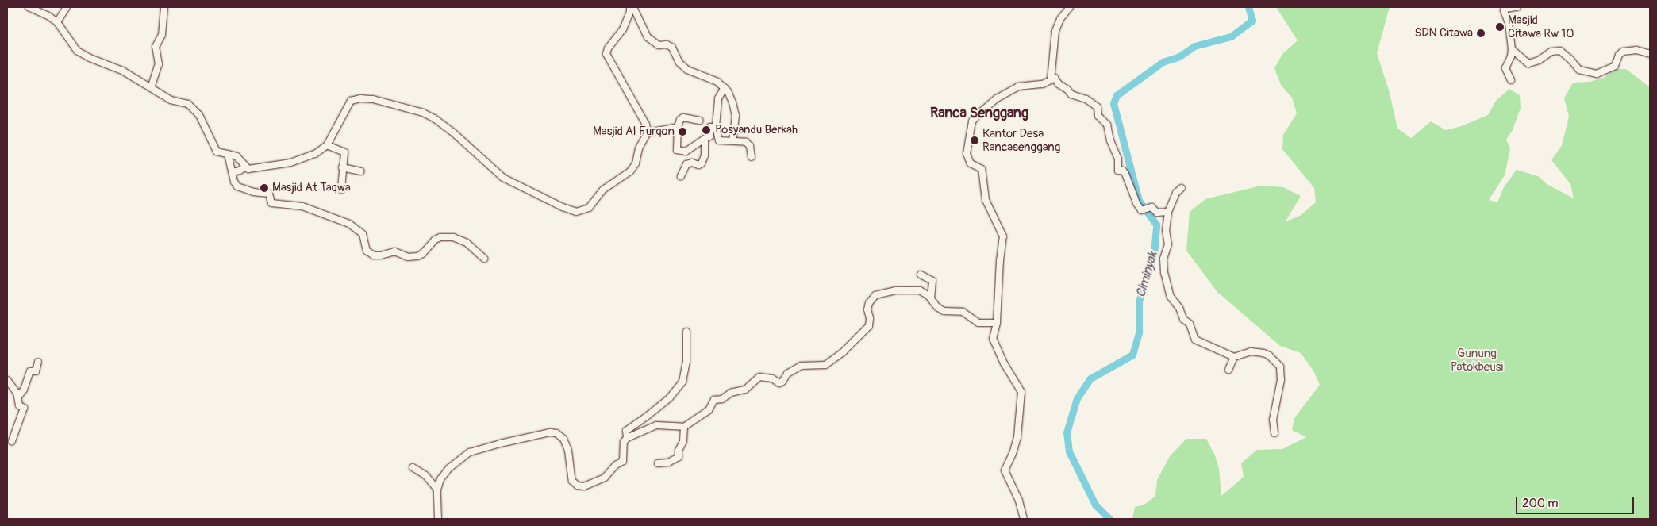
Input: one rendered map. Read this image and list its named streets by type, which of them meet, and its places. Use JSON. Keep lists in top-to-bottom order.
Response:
{
  "districts": ["Ranca Senggang"],
  "water": ["Ciminyak"],
  "parks": ["Gunung Patokbeusi"],
  "places": [
    "Masjid Citawa Rw 10",
    "SDN Citawa",
    "Posyandu Berkah",
    "Masjid Al Furqon",
    "Kantor Desa Rancasenggang",
    "Masjid At Taqwa"
  ],
  "scale_bar": "200 m"
}
